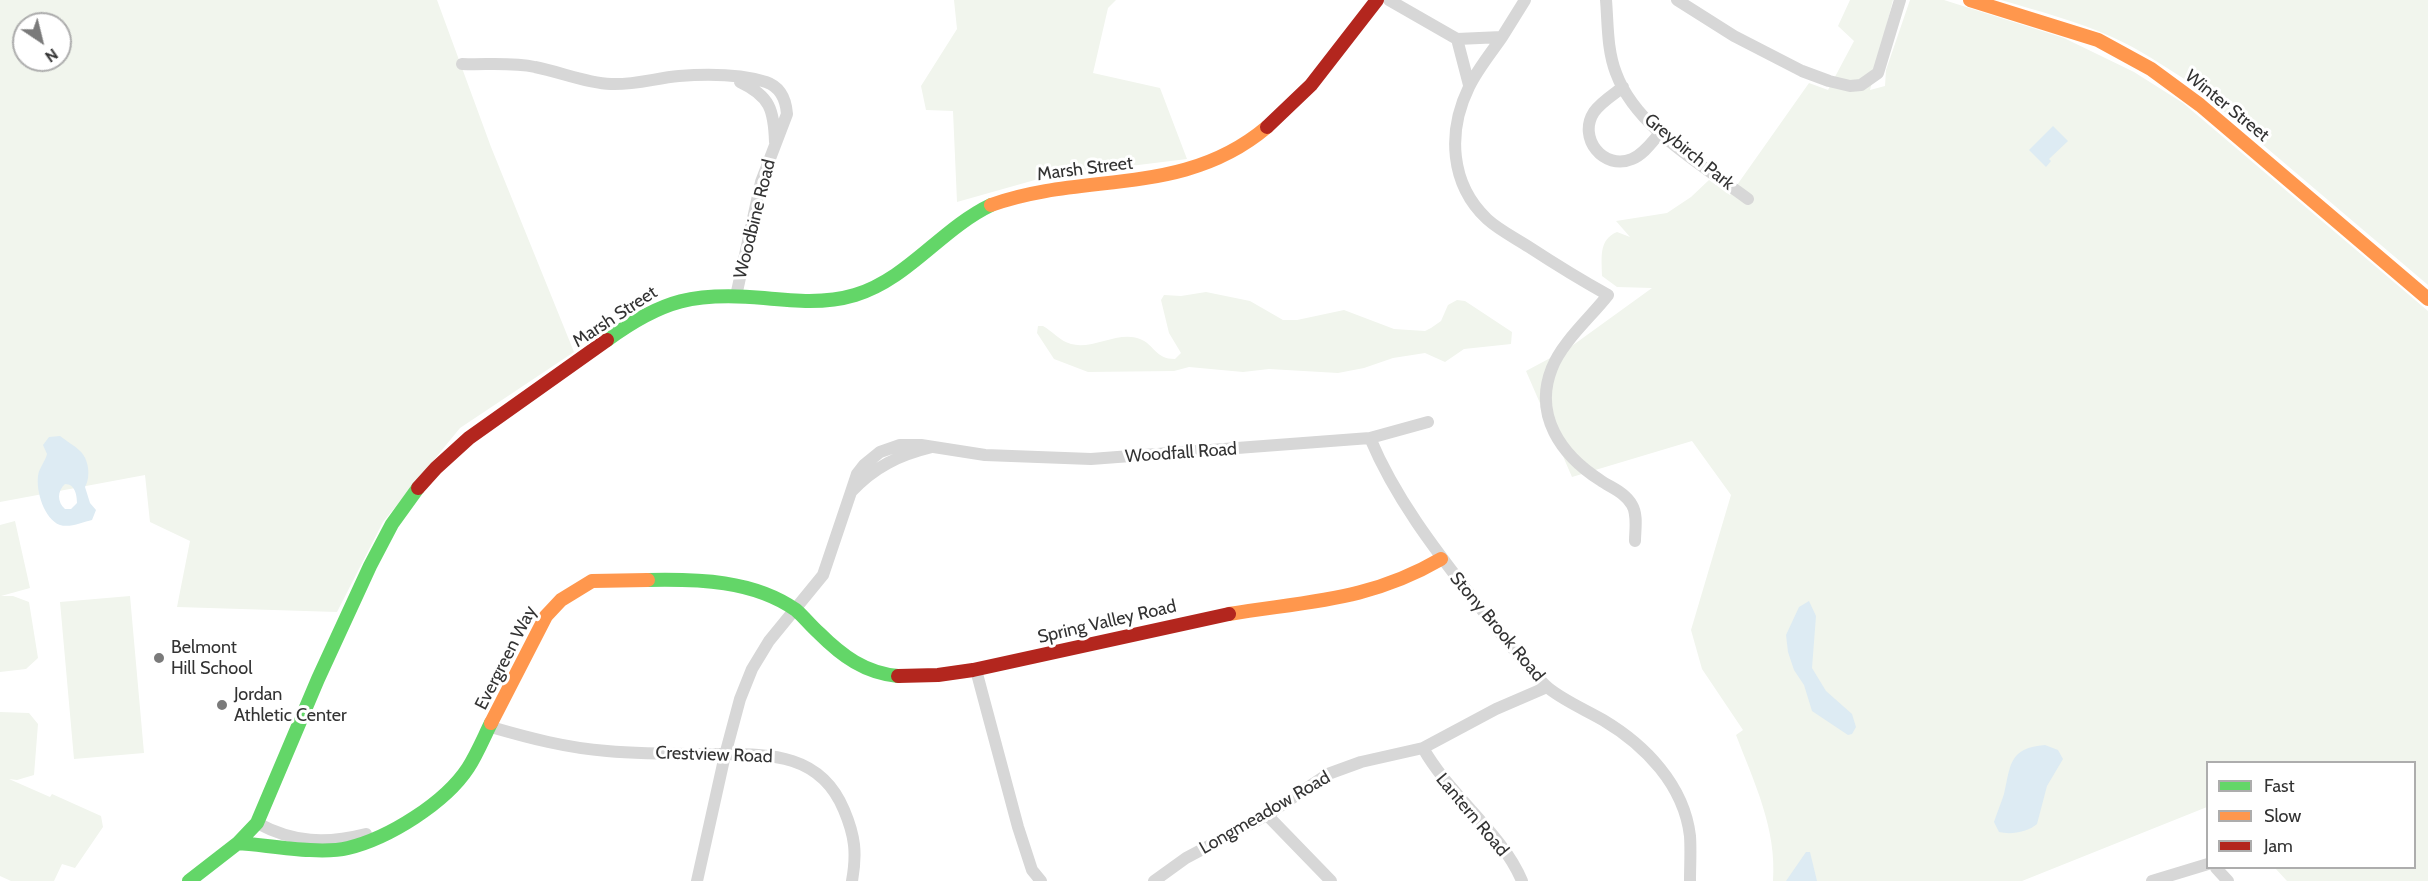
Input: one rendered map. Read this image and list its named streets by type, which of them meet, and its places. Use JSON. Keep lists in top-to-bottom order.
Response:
{
  "streets": {
    "street": [
      "Winter Street",
      "Greybirch Park",
      "Marsh Street",
      "Woodbine Road",
      "Woodfall Road",
      "Spring Valley Road",
      "Stony Brook Road",
      "Evergreen Way",
      "Crestview Road",
      "Longmeadow Road",
      "Lantern Road"
    ]
  },
  "crossings": [
    ["Marsh Street", "Woodbine Road"],
    ["Marsh Street", "Evergreen Way"],
    ["Woodfall Road", "Spring Valley Road"],
    ["Woodfall Road", "Stony Brook Road"],
    ["Woodfall Road", "Evergreen Way"],
    ["Woodfall Road", "Crestview Road"],
    ["Spring Valley Road", "Stony Brook Road"],
    ["Spring Valley Road", "Evergreen Way"],
    ["Stony Brook Road", "Longmeadow Road"],
    ["Evergreen Way", "Crestview Road"],
    ["Longmeadow Road", "Lantern Road"]
  ],
  "places": ["Belmont Hill School", "Jordan Athletic Center"],
  "legend": ["Fast", "Slow", "Jam"],
  "north": "bottom right"
}
